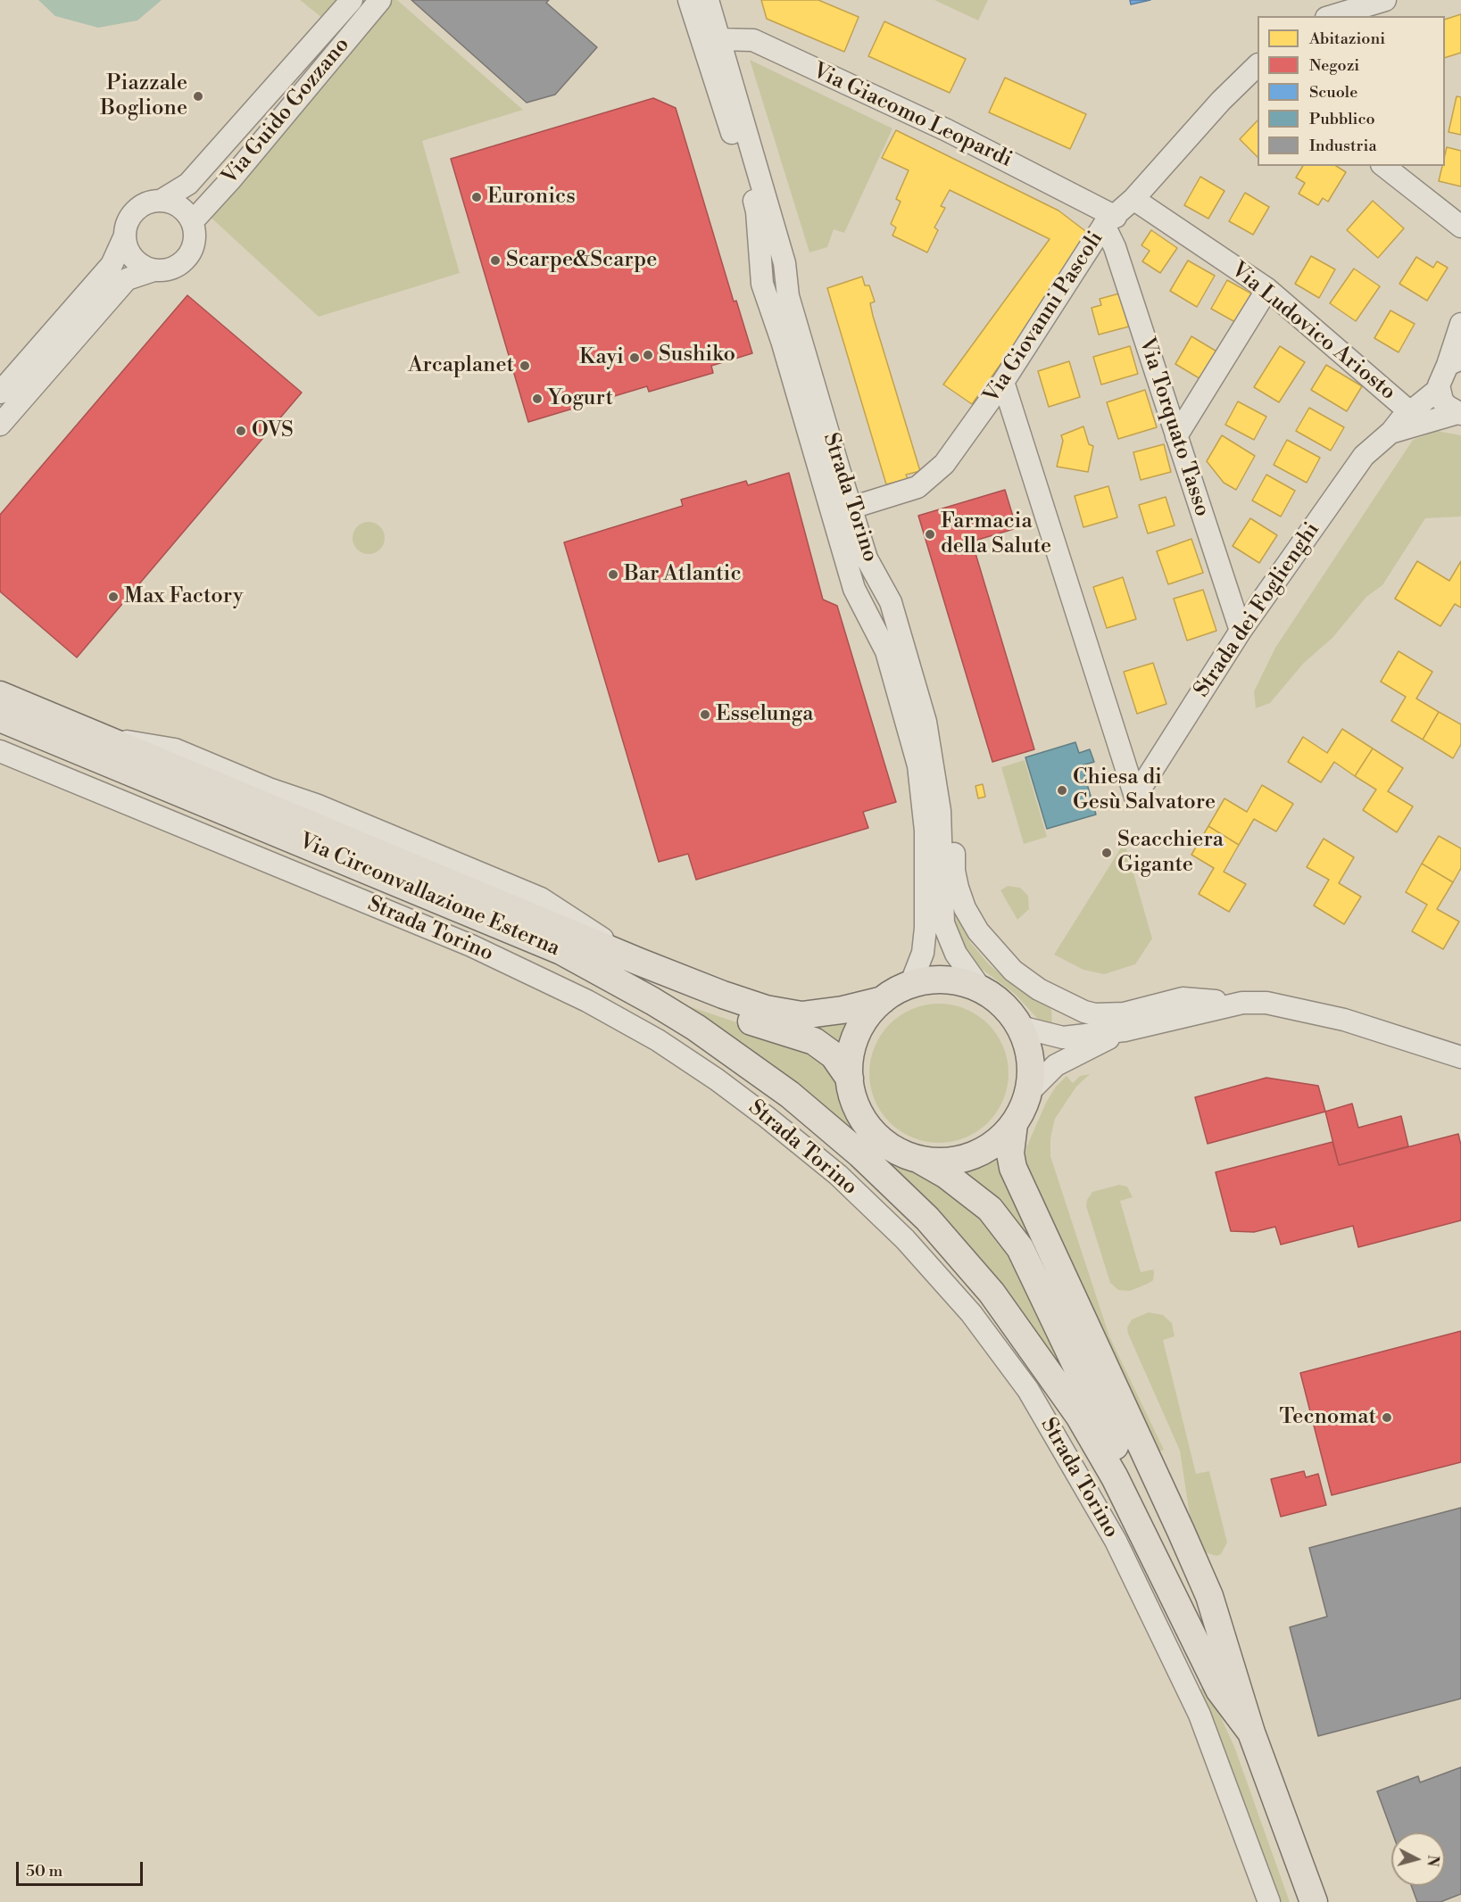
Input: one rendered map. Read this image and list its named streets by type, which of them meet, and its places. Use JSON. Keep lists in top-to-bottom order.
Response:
{
  "streets": {
    "main road": ["Strada Torino", "Via Circonvallazione Esterna"],
    "street": [
      "Via Guido Gozzano",
      "Via Giacomo Leopardi",
      "Via Giovanni Pascoli",
      "Via Ludovico Ariosto",
      "Via Torquato Tasso",
      "Strada dei Foglienghi"
    ]
  },
  "crossings": [
    ["Via Giacomo Leopardi", "Via Giovanni Pascoli"],
    ["Via Giacomo Leopardi", "Via Torquato Tasso"],
    ["Via Giacomo Leopardi", "Strada Torino"],
    ["Via Giovanni Pascoli", "Via Ludovico Ariosto"],
    ["Via Giovanni Pascoli", "Via Torquato Tasso"],
    ["Via Giovanni Pascoli", "Strada Torino"],
    ["Via Giovanni Pascoli", "Strada dei Foglienghi"],
    ["Via Ludovico Ariosto", "Strada dei Foglienghi"],
    ["Via Torquato Tasso", "Strada dei Foglienghi"],
    ["Strada Torino", "Via Circonvallazione Esterna"]
  ],
  "places": [
    "Piazzale Boglione",
    "Euronics",
    "Scarpe&Scarpe",
    "Sushiko",
    "Kayi",
    "Arcaplanet",
    "Yogurt",
    "OVS",
    "Farmacia della Salute",
    "Bar Atlantic",
    "Max Factory",
    "Esselunga",
    "Chiesa di Gesù Salvatore",
    "Scacchiera Gigante",
    "Tecnomat"
  ],
  "legend": [
    "Abitazioni",
    "Negozi",
    "Scuole",
    "Pubblico",
    "Industria"
  ],
  "scale_bar": "50 m",
  "north": "right"
}
